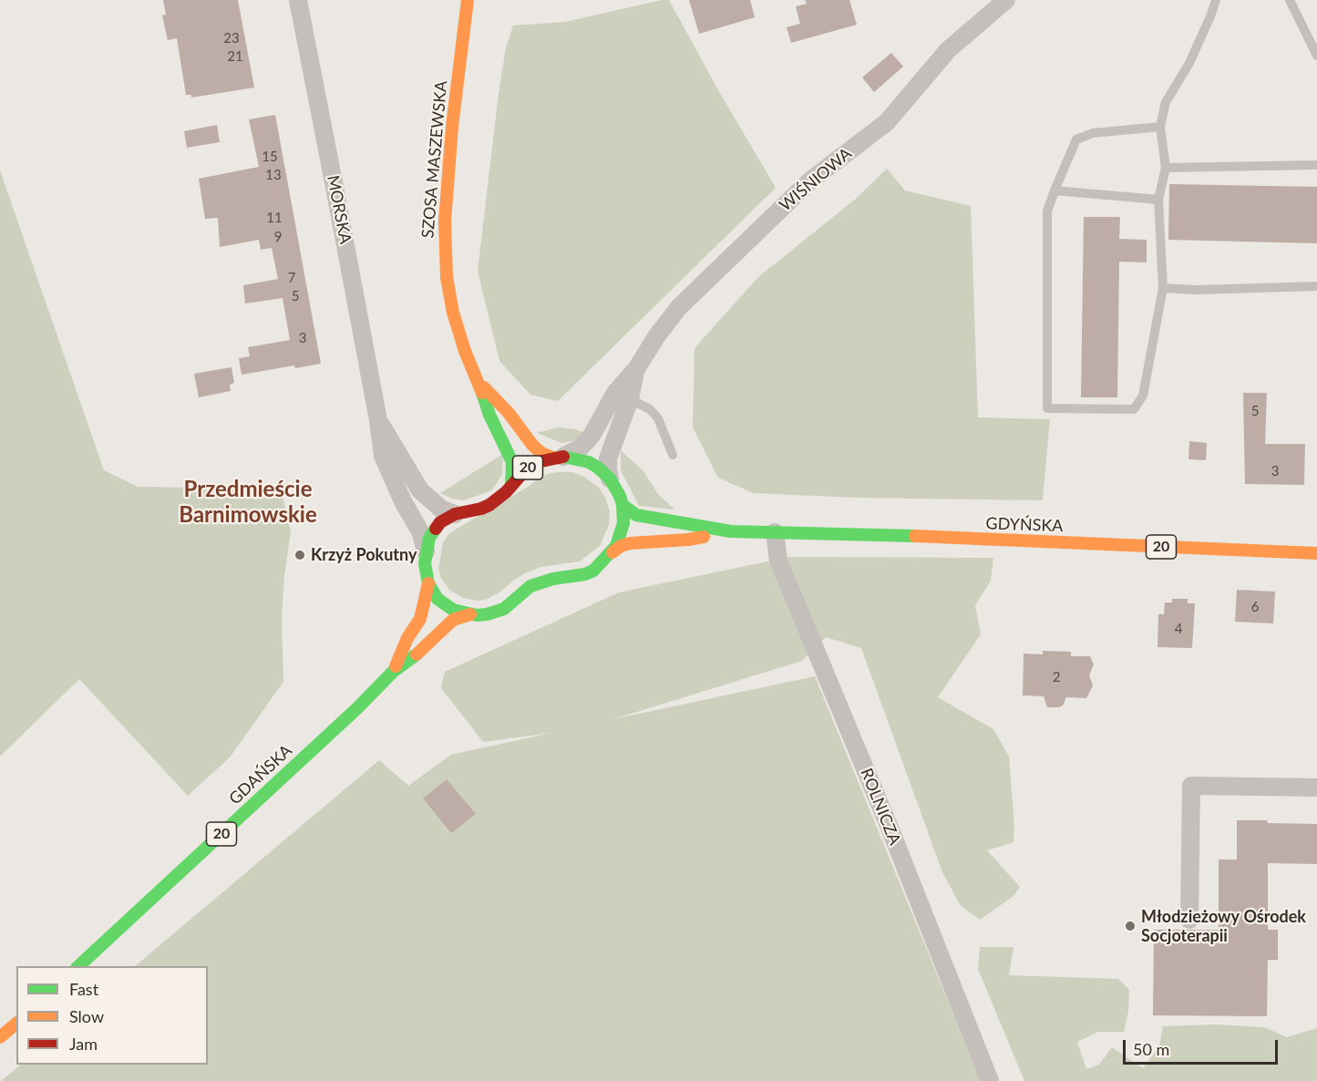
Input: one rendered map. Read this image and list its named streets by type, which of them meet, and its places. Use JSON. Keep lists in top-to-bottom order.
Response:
{
  "streets": {
    "main road": [
      "SZOSA MASZEWSKA",
      "20",
      "GDYŃSKA",
      "GDAŃSKA"
    ],
    "street": ["WIŚNIOWA", "MORSKA", "ROLNICZA"]
  },
  "crossings": [
    ["SZOSA MASZEWSKA", "WIŚNIOWA"],
    ["SZOSA MASZEWSKA", "20"],
    ["WIŚNIOWA", "20"],
    ["MORSKA", "20"],
    ["20", "GDYŃSKA"],
    ["20", "GDAŃSKA"],
    ["GDYŃSKA", "ROLNICZA"]
  ],
  "districts": ["Przedmieście Barnimowskie"],
  "places": ["Krzyż Pokutny", "Młodzieżowy Ośrodek Socjoterapii"],
  "house_numbers": [
    "23",
    "21",
    "15",
    "13",
    "11",
    "9",
    "7",
    "5",
    "3",
    "5",
    "3",
    "6",
    "4",
    "2"
  ],
  "legend": ["Fast", "Slow", "Jam"],
  "scale_bar": "50 m"
}
